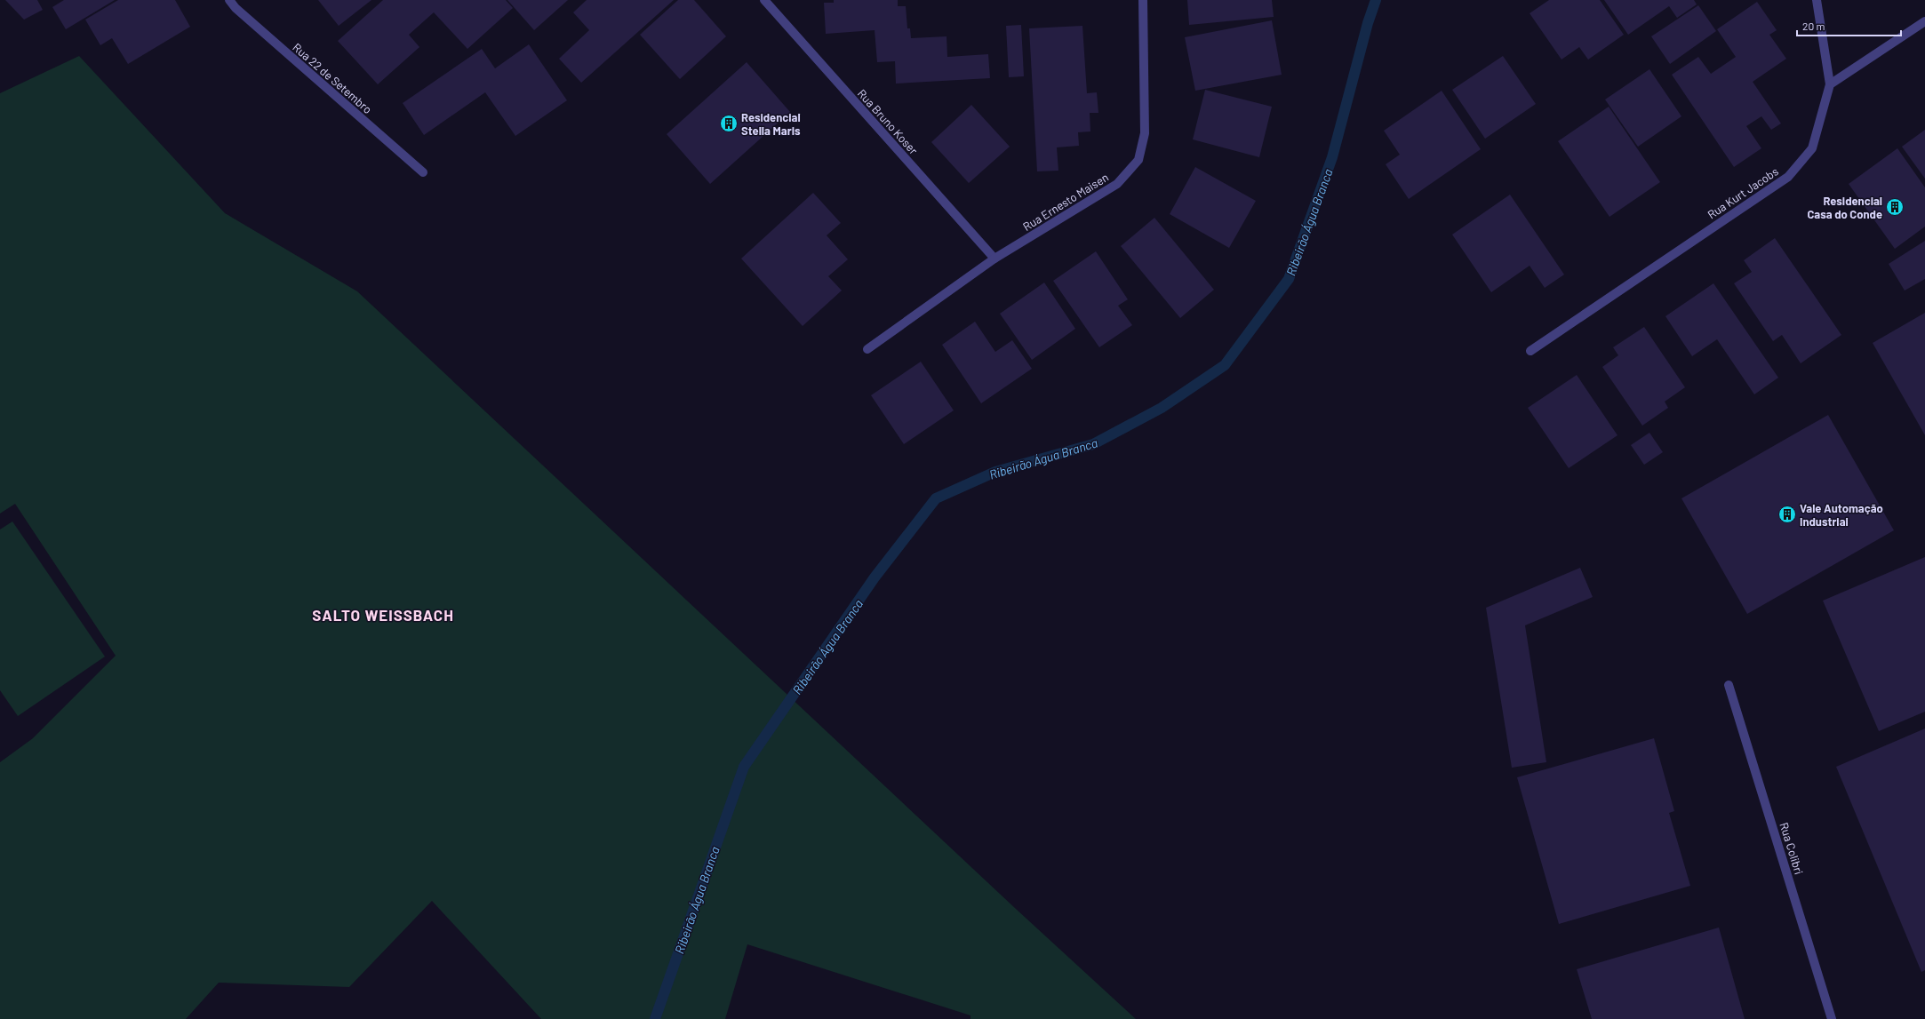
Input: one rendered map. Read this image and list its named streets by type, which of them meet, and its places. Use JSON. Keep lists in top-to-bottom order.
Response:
{
  "streets": {
    "street": [
      "Rua 22 de Setembro",
      "Rua Bruno Koser",
      "Rua Kurt Jacobs",
      "Rua Ernesto Maisen",
      "Rua Colibri"
    ]
  },
  "crossings": [
    ["Rua Bruno Koser", "Rua Ernesto Maisen"]
  ],
  "districts": ["SALTO WEISSBACH"],
  "water": ["Ribeirão Água Branca"],
  "places": {
    "building": ["Residencial Stella Maris", "Residencial Casa do Conde", "Vale Automação Industrial"]
  },
  "scale_bar": "20 m"
}
